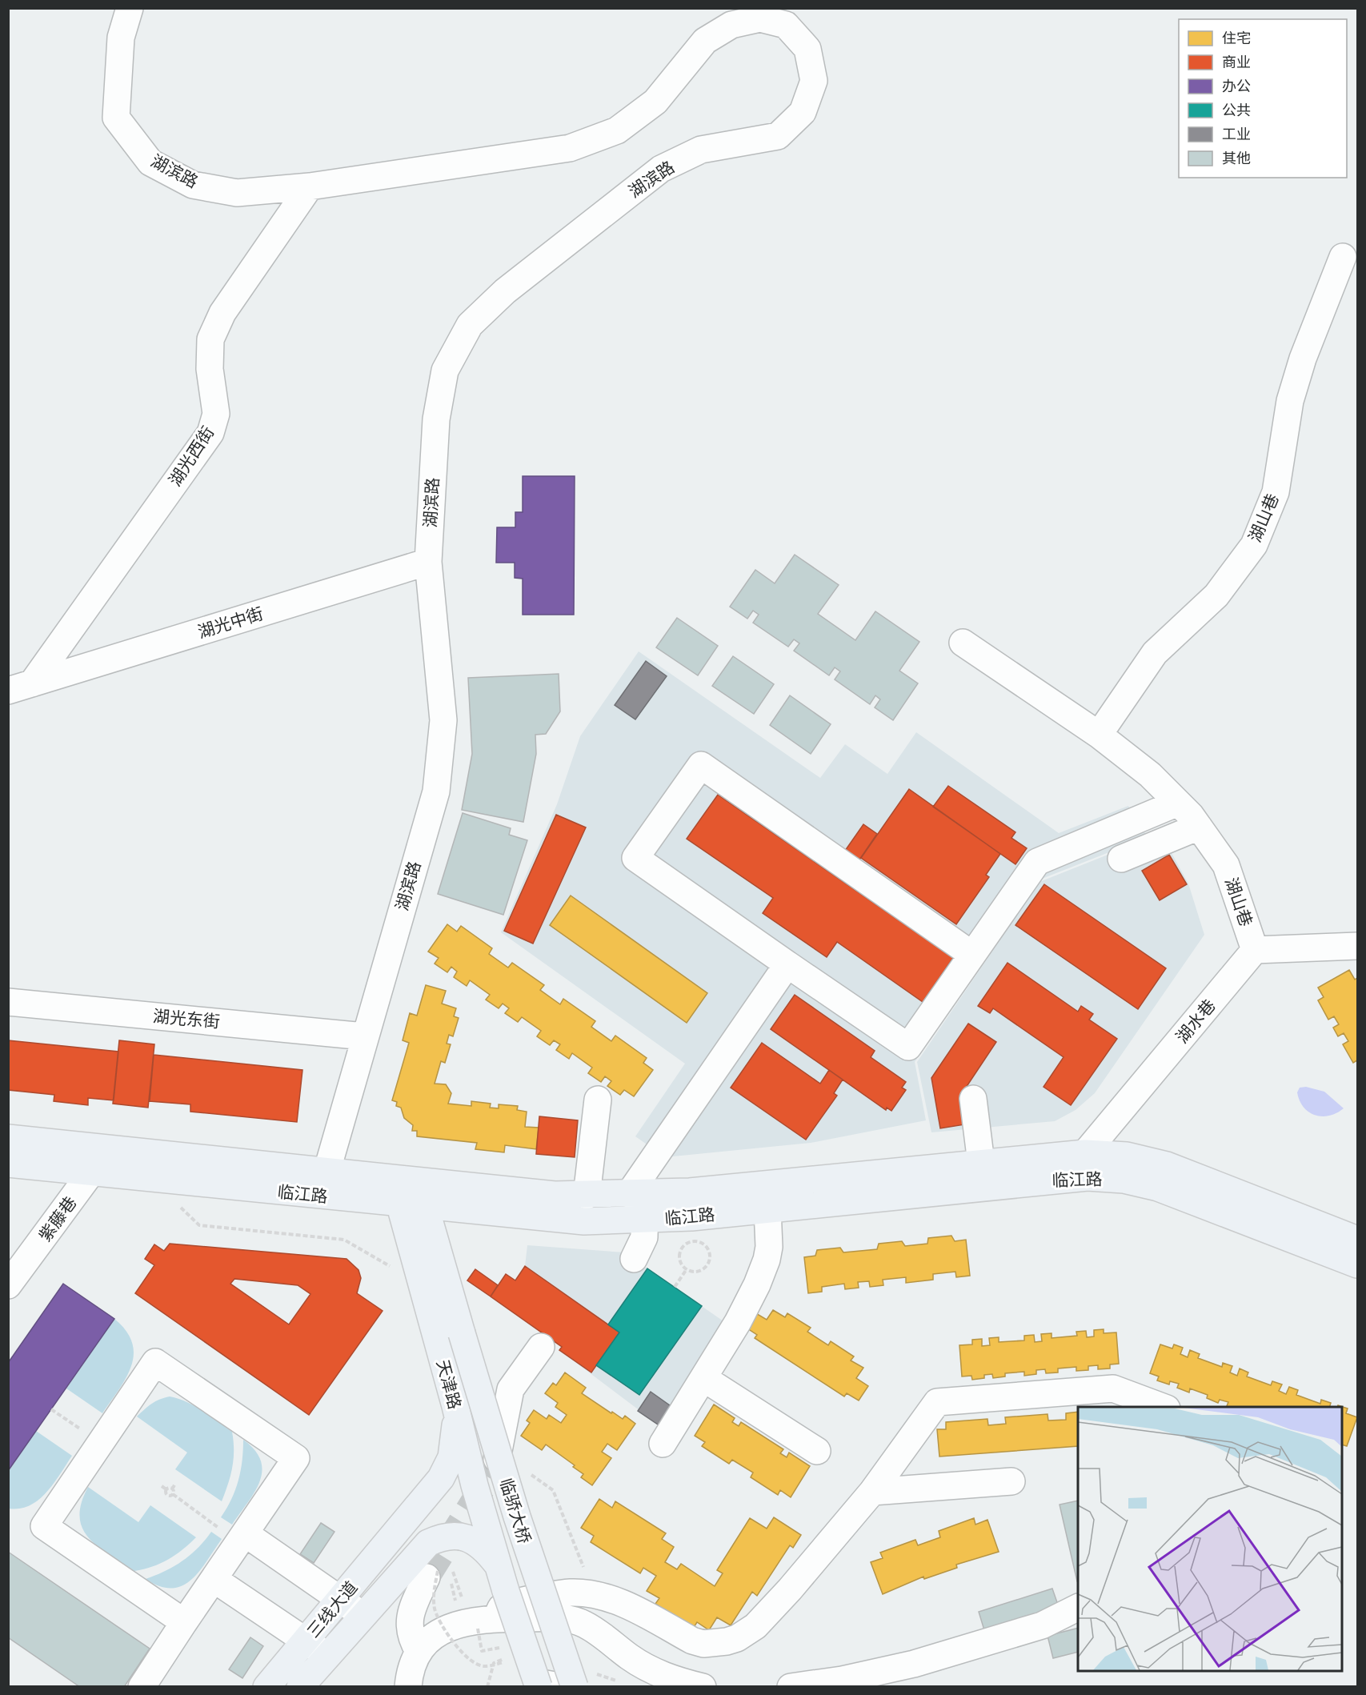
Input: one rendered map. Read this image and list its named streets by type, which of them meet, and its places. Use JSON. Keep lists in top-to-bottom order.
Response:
{
  "streets": {
    "main road": [
      "临江路",
      "天津路",
      "临骄大桥",
      "三线大道"
    ],
    "street": [
      "湖滨路",
      "湖光西街",
      "湖山巷",
      "湖光中街",
      "湖光东街",
      "湖水巷",
      "紫藤巷"
    ]
  },
  "crossings": [
    ["湖滨路", "湖光西街"],
    ["湖滨路", "湖光中街"],
    ["湖滨路", "湖光东街"],
    ["湖滨路", "临江路"],
    ["湖光西街", "湖光中街"],
    ["湖山巷", "湖水巷"],
    ["湖水巷", "临江路"],
    ["临江路", "紫藤巷"],
    ["临江路", "天津路"],
    ["临江路", "临骄大桥"],
    ["天津路", "临骄大桥"],
    ["天津路", "三线大道"]
  ],
  "legend": [
    "住宅",
    "商业",
    "办公",
    "公共",
    "工业",
    "其他"
  ]
}
